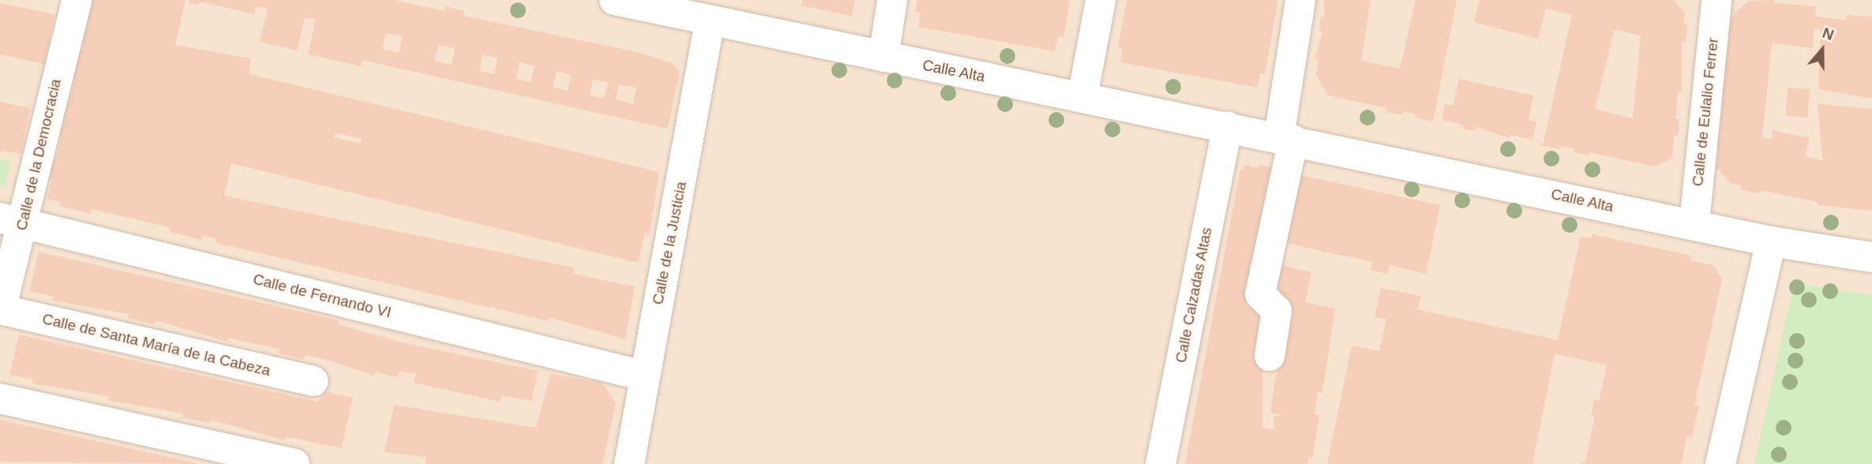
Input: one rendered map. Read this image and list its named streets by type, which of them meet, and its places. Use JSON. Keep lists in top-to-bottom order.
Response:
{
  "streets": {
    "street": [
      "Calle Alta",
      "Calle de Eulalio Ferrer",
      "Calle de la Democracia",
      "Calle de la Justicia",
      "Calle Calzadas Altas",
      "Calle de Fernando VI",
      "Calle de Santa María de la Cabeza"
    ]
  },
  "crossings": [
    ["Calle Alta", "Calle de Eulalio Ferrer"],
    ["Calle Alta", "Calle de la Justicia"],
    ["Calle Alta", "Calle Calzadas Altas"],
    ["Calle de la Democracia", "Calle de Fernando VI"],
    ["Calle de la Democracia", "Calle de Santa María de la Cabeza"],
    ["Calle de la Justicia", "Calle de Fernando VI"]
  ],
  "north": "top"
}
